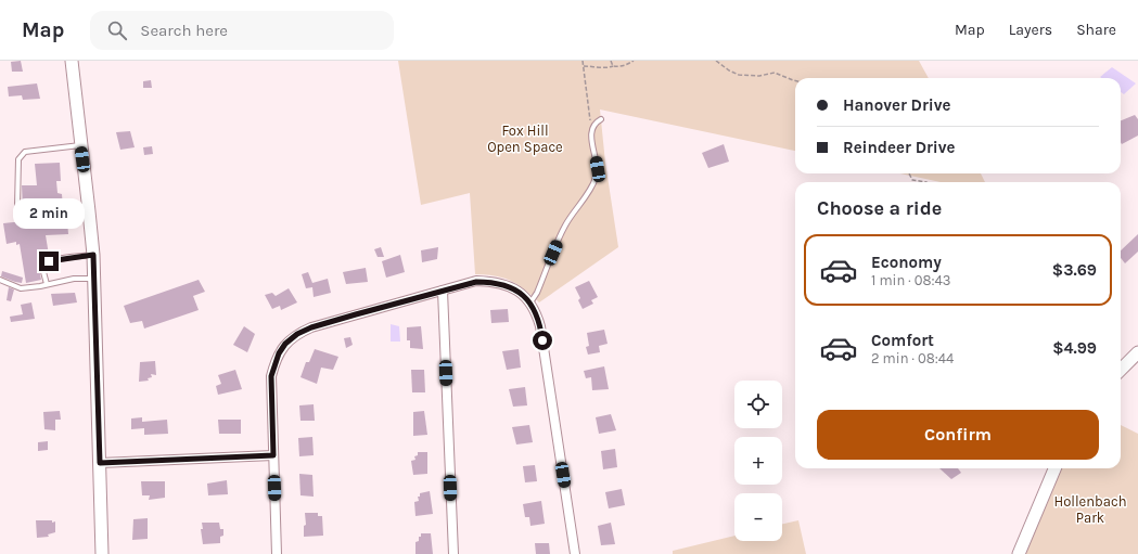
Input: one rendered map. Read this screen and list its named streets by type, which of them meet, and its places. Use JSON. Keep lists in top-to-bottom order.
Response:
{
  "parks": ["Fox Hill Open Space", "Hollenbach Park"],
  "page": {
    "header": "Map",
    "search": "Search here",
    "nav": ["Map", "Layers", "Share"],
    "banner": ["Hanover Drive", "Reindeer Drive"],
    "heading": "Choose a ride",
    "bubble": "2 min",
    "list": [
      {
        "name": "Economy",
        "note": "1 min · 08:43",
        "value": "$3.69"
      },
      {
        "name": "Comfort",
        "note": "2 min · 08:44",
        "value": "$4.99"
      }
    ],
    "map_buttons": ["+", "−"],
    "buttons": "Confirm"
  }
}
